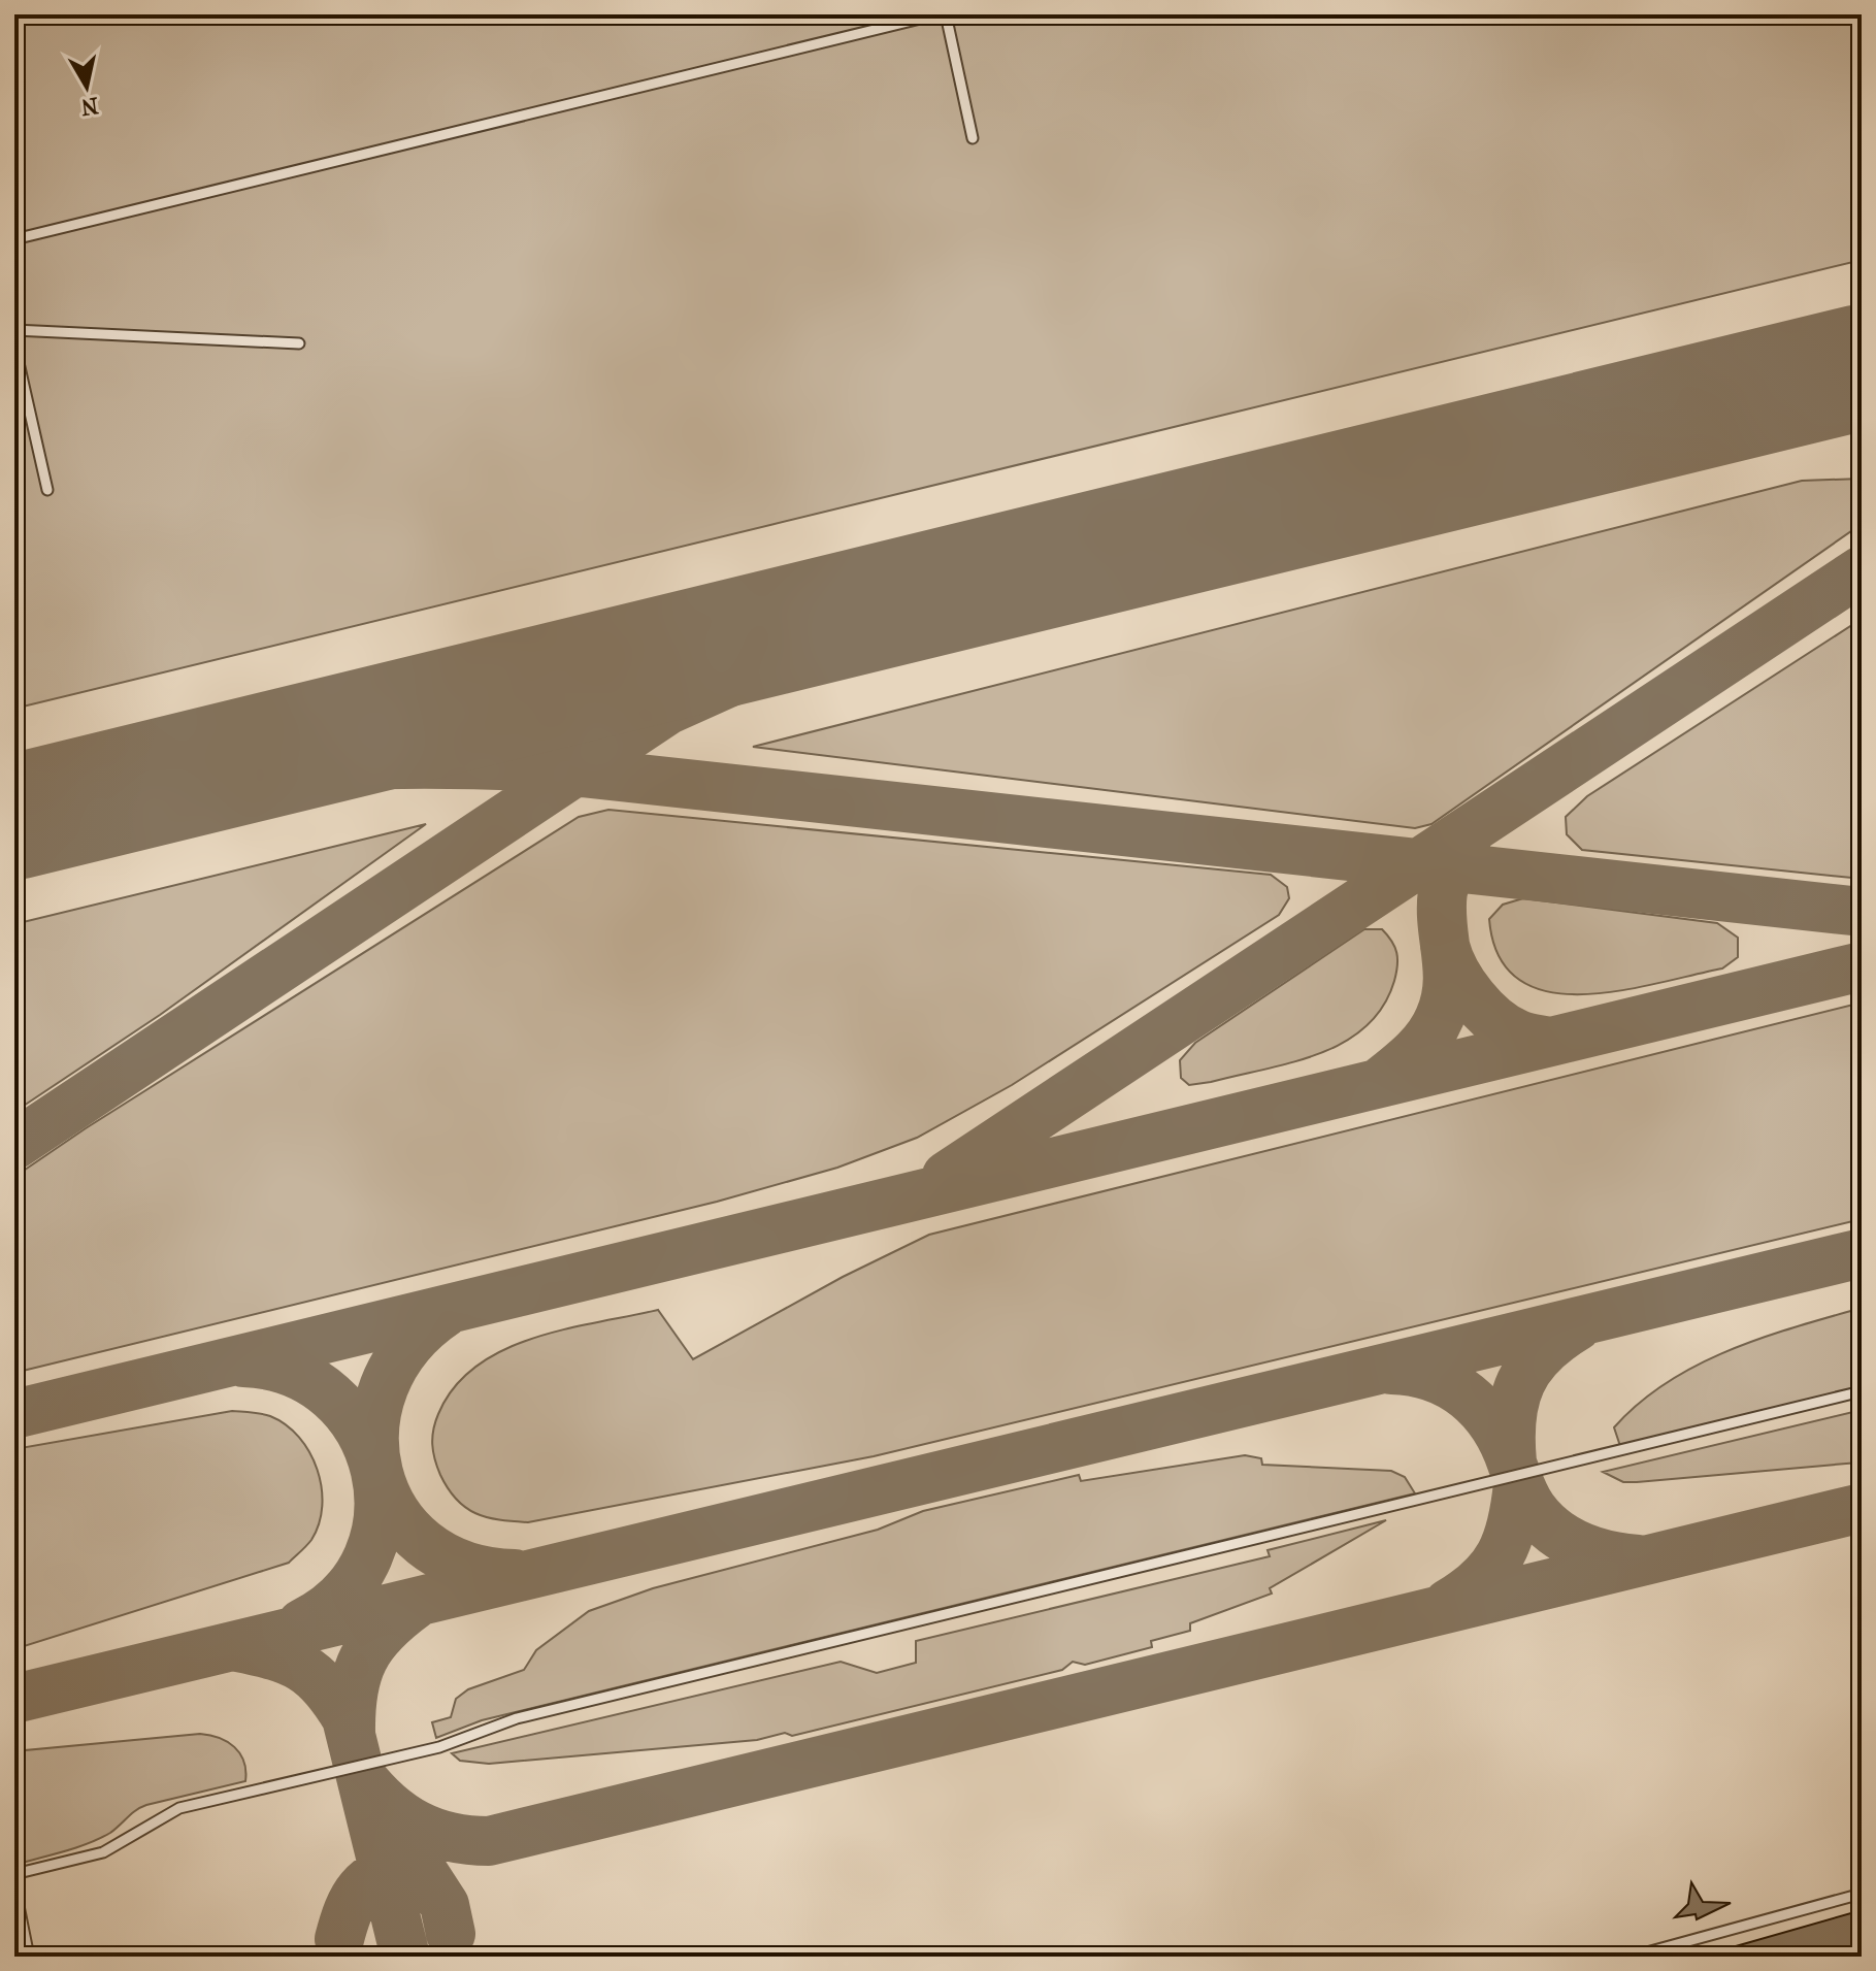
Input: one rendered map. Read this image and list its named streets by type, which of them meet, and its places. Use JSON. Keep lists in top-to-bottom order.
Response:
{
  "north": "bottom"
}
